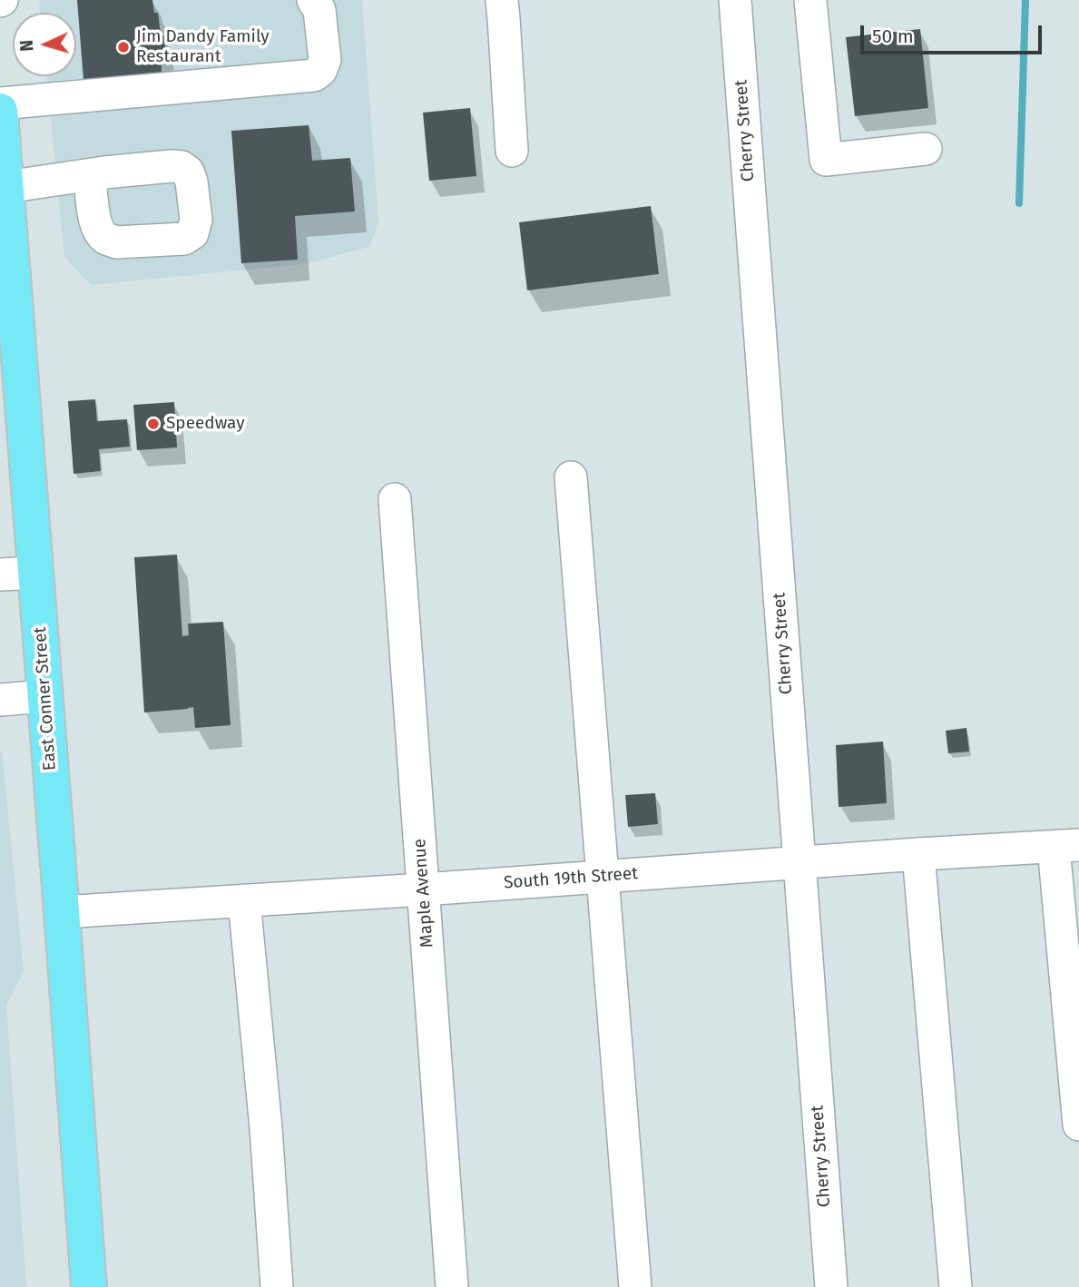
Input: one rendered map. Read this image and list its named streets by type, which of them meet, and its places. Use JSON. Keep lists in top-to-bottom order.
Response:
{
  "streets": {
    "main road": ["East Conner Street"],
    "street": ["Cherry Street", "South 19th Street", "Maple Avenue"]
  },
  "crossings": [
    ["Cherry Street", "South 19th Street"],
    ["East Conner Street", "South 19th Street"],
    ["South 19th Street", "Maple Avenue"]
  ],
  "places": ["Jim Dandy Family Restaurant", "Speedway"],
  "scale_bar": "50 m",
  "north": "left"
}
